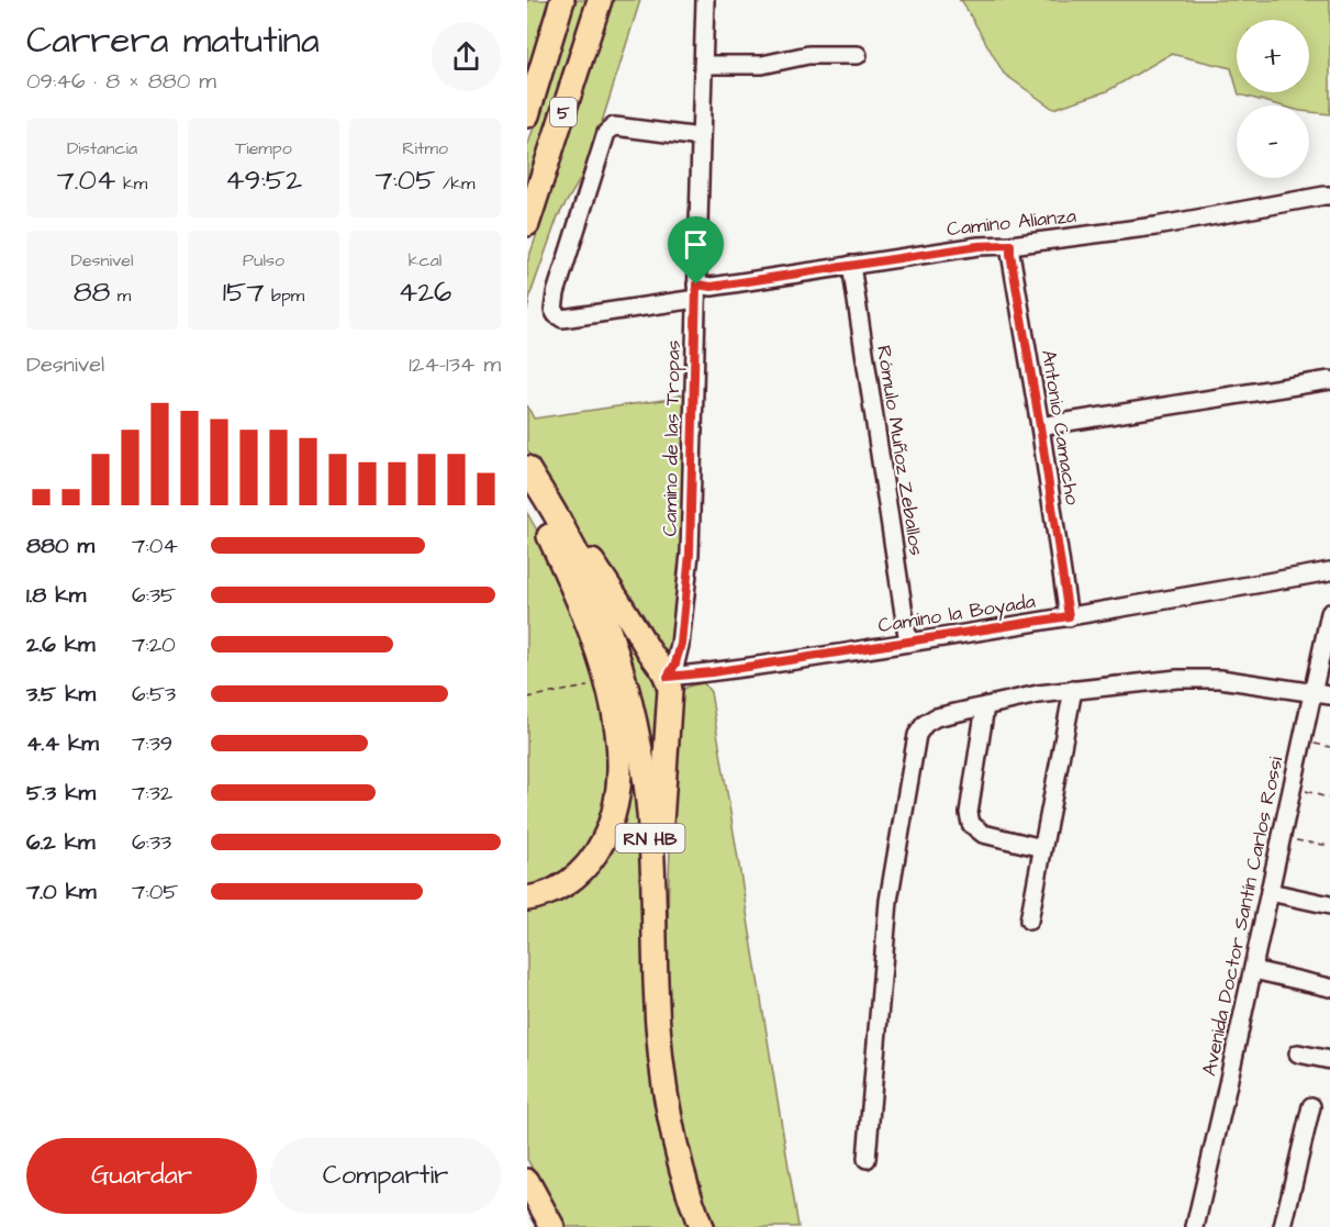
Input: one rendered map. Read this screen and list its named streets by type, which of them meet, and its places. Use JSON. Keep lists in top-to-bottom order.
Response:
{
  "streets": {
    "highway": ["5", "RN HB"],
    "street": [
      "Camino Alianza",
      "Antonio Camacho",
      "Camino de las Tropas",
      "Rómulo Muñoz Zeballos",
      "Camino la Boyada",
      "Avenida Doctor Santín Carlos Rossi"
    ]
  },
  "crossings": [
    ["Camino Alianza", "Antonio Camacho"],
    ["Camino Alianza", "Camino de las Tropas"],
    ["Camino Alianza", "Rómulo Muñoz Zeballos"],
    ["Antonio Camacho", "Camino la Boyada"],
    ["Camino de las Tropas", "Camino la Boyada"],
    ["Rómulo Muñoz Zeballos", "Camino la Boyada"]
  ],
  "page": {
    "heading": ["Carrera matutina", "09:46 · 8 × 880 m"],
    "map_buttons": ["+", "−"],
    "stats": [
      ["Distancia", "7.04 km"],
      ["Tiempo", "49:52"],
      ["Ritmo", "7:05 /km"],
      ["Desnivel", "88 m"],
      ["Pulso", "157 bpm"],
      ["kcal", "426"]
    ],
    "chart": ["Desnivel", "124–134 m"],
    "list": [
      {
        "name": "880 m",
        "note": "7:04"
      },
      {
        "name": "1.8 km",
        "note": "6:35"
      },
      {
        "name": "2.6 km",
        "note": "7:20"
      },
      {
        "name": "3.5 km",
        "note": "6:53"
      },
      {
        "name": "4.4 km",
        "note": "7:39"
      },
      {
        "name": "5.3 km",
        "note": "7:32"
      },
      {
        "name": "6.2 km",
        "note": "6:33"
      },
      {
        "name": "7.0 km",
        "note": "7:05"
      }
    ],
    "buttons": ["Guardar", "Compartir"]
  }
}
